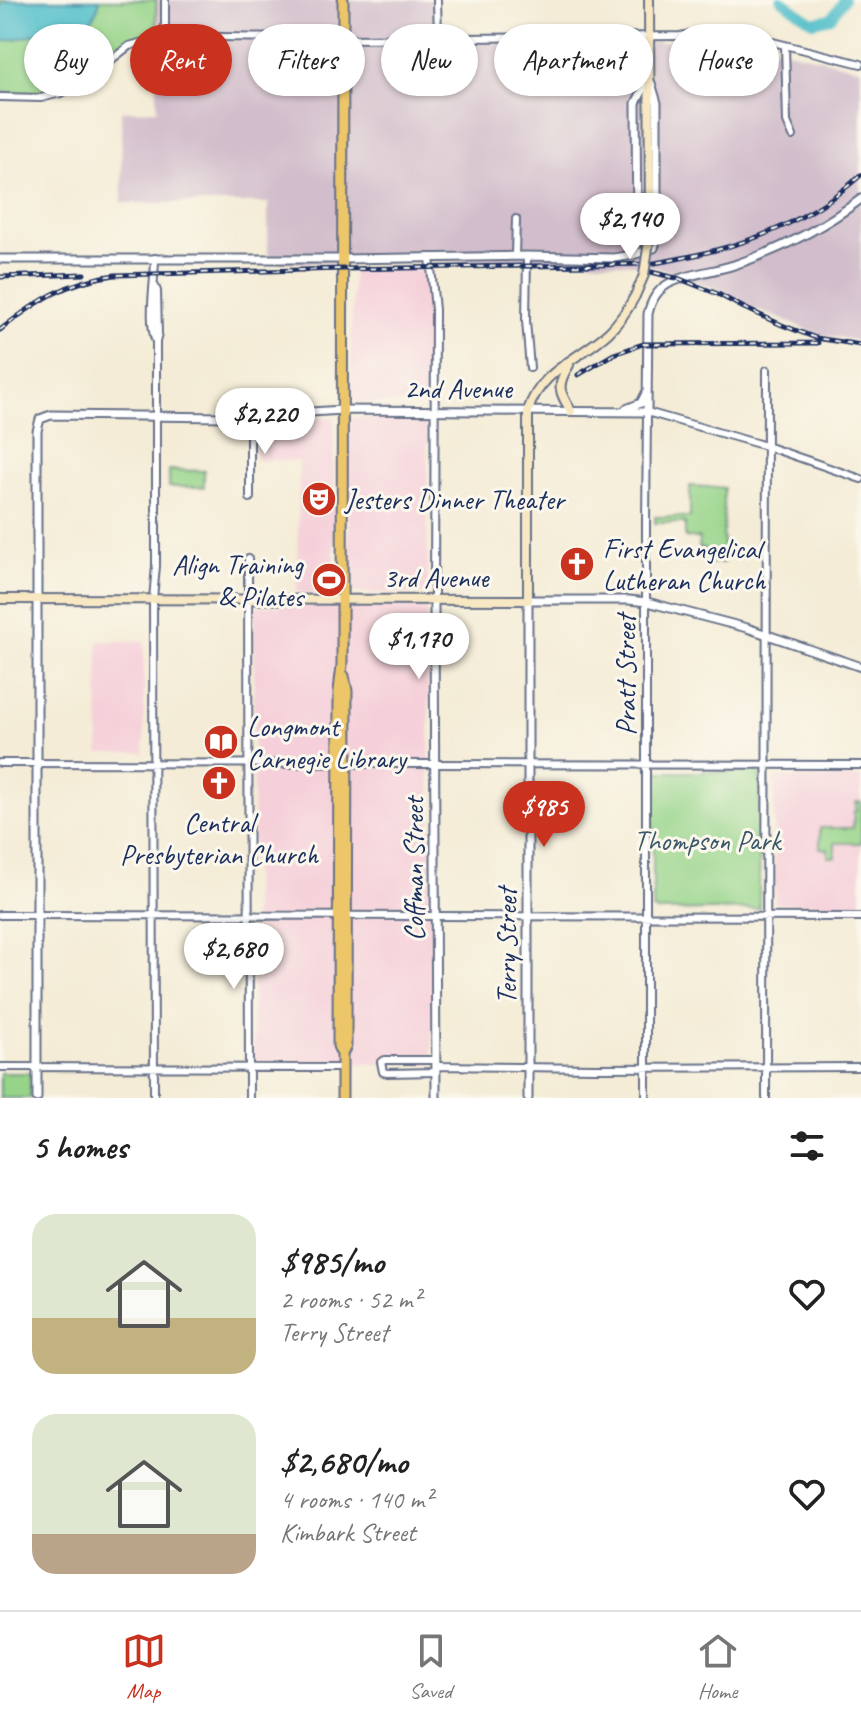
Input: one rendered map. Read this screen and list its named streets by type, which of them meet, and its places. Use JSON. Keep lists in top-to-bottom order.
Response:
{
  "streets": {
    "main road": ["3rd Avenue", "Terry Street"],
    "street": ["2nd Avenue", "Pratt Street", "Coffman Street"]
  },
  "crossings": [
    ["2nd Avenue", "3rd Avenue"],
    ["2nd Avenue", "Pratt Street"],
    ["2nd Avenue", "Coffman Street"],
    ["2nd Avenue", "Terry Street"],
    ["3rd Avenue", "Pratt Street"],
    ["3rd Avenue", "Coffman Street"],
    ["3rd Avenue", "Terry Street"]
  ],
  "parks": ["Thompson Park"],
  "places": {
    "theatre": ["Jesters Dinner Theater"],
    "church": ["First Evangelical Lutheran Church", "Central Presbyterian Church"],
    "sports": ["Align Training & Pilates"],
    "library": ["Longmont Carnegie Library"]
  },
  "page": {
    "chip": [
      "Buy",
      "Rent",
      "Filters",
      "New",
      "Apartment",
      "House"
    ],
    "price": [
      "$2,140",
      "$2,220",
      "$1,170",
      "$985",
      "$2,680"
    ],
    "heading": "5 homes",
    "list": [
      {
        "name": "$985/mo",
        "note": "2 rooms · 52 m² · Terry Street"
      },
      {
        "name": "$2,680/mo",
        "note": "4 rooms · 140 m² · Kimbark Street"
      }
    ],
    "tabs": ["Map", "Saved", "Home"]
  }
}
